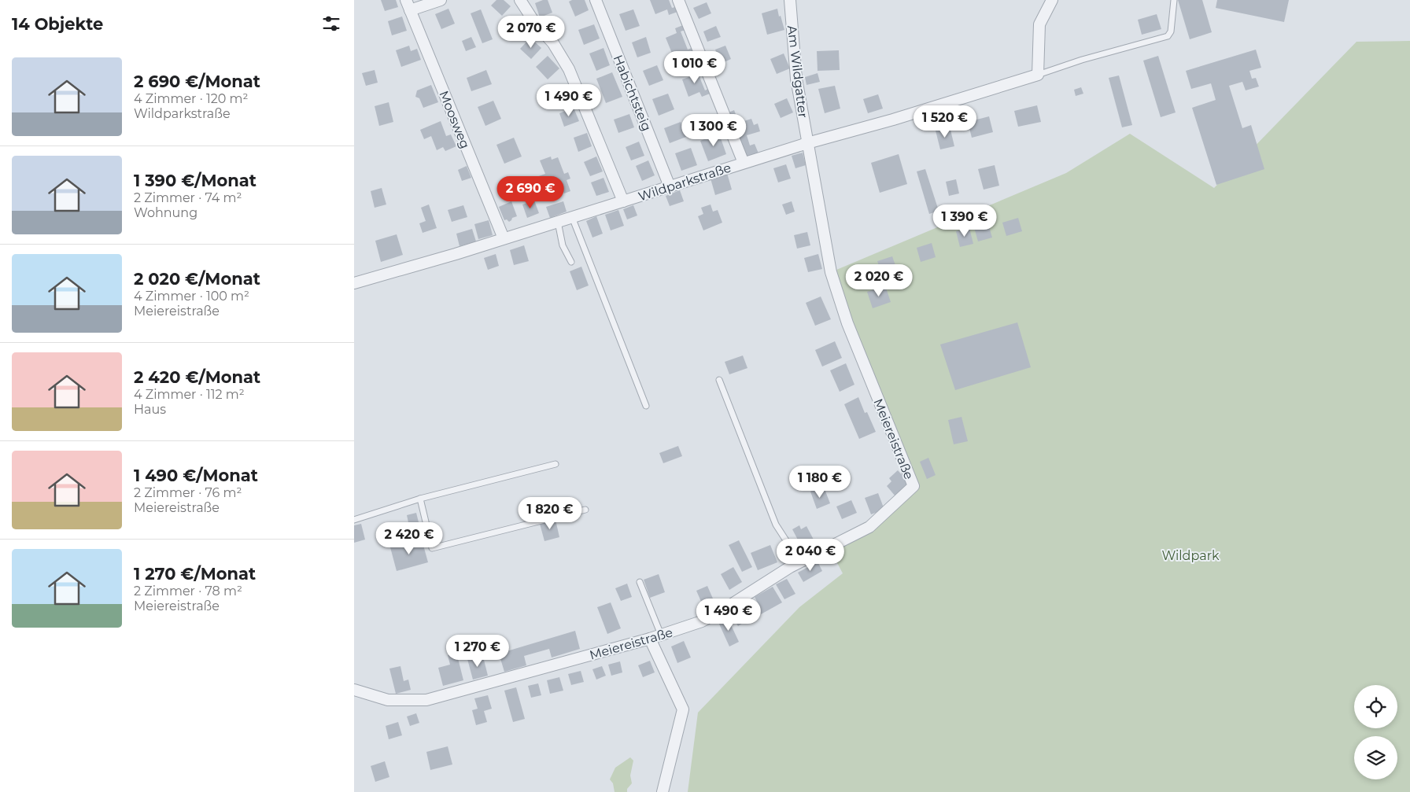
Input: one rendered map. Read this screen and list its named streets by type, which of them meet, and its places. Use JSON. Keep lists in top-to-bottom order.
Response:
{
  "streets": {
    "street": [
      "Am Wildgatter",
      "Habichtsteig",
      "Moosweg",
      "Wildparkstraße",
      "Meiereistraße"
    ]
  },
  "crossings": [
    ["Am Wildgatter", "Wildparkstraße"],
    ["Am Wildgatter", "Meiereistraße"],
    ["Habichtsteig", "Wildparkstraße"],
    ["Moosweg", "Wildparkstraße"],
    ["Wildparkstraße", "Meiereistraße"]
  ],
  "parks": ["Wildpark"],
  "page": {
    "heading": "14 Objekte",
    "price": [
      "2 070 €",
      "1 010 €",
      "1 490 €",
      "1 520 €",
      "1 300 €",
      "2 690 €",
      "1 390 €",
      "2 020 €",
      "1 180 €",
      "1 820 €",
      "2 420 €",
      "2 040 €",
      "1 490 €",
      "1 270 €"
    ],
    "list": [
      {
        "name": "2 690 €/Monat",
        "note": "4 Zimmer · 120 m² · Wildparkstraße"
      },
      {
        "name": "1 390 €/Monat",
        "note": "2 Zimmer · 74 m² · Wohnung"
      },
      {
        "name": "2 020 €/Monat",
        "note": "4 Zimmer · 100 m² · Meiereistraße"
      },
      {
        "name": "2 420 €/Monat",
        "note": "4 Zimmer · 112 m² · Haus"
      },
      {
        "name": "1 490 €/Monat",
        "note": "2 Zimmer · 76 m² · Meiereistraße"
      },
      {
        "name": "1 270 €/Monat",
        "note": "2 Zimmer · 78 m² · Meiereistraße"
      }
    ]
  }
}
